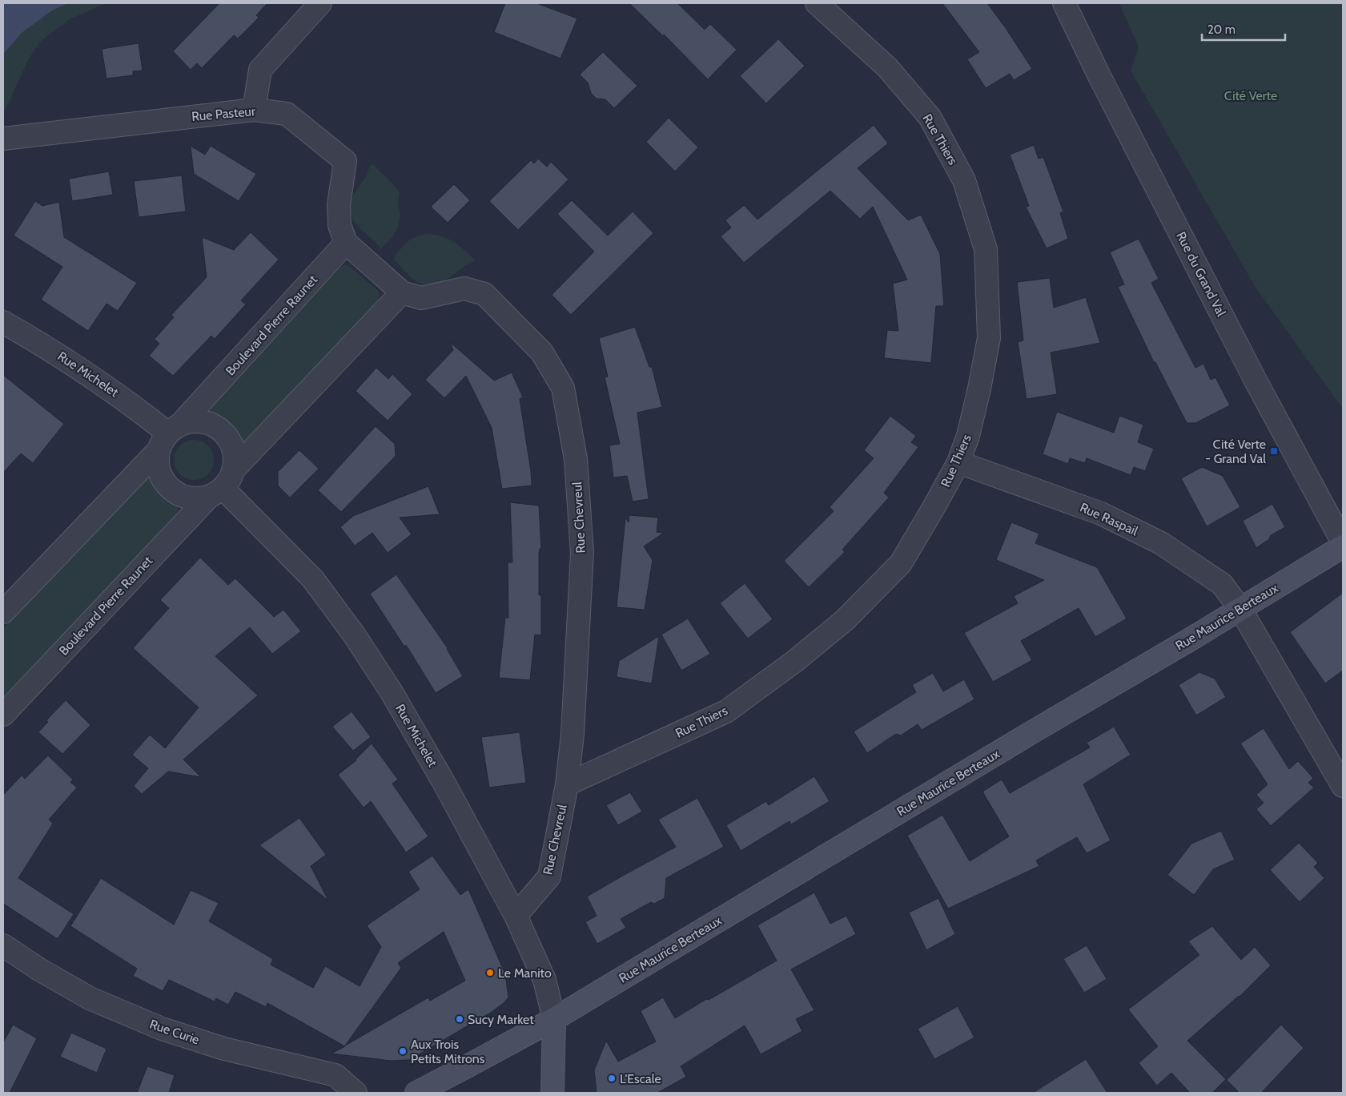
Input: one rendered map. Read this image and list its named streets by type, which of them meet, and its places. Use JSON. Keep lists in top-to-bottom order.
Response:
{
  "streets": {
    "street": [
      "Rue Pasteur",
      "Rue Thiers",
      "Rue du Grand Val",
      "Boulevard Pierre Raunet",
      "Rue Michelet",
      "Rue Chevreul",
      "Rue Raspail",
      "Rue Maurice Berteaux",
      "Rue Curie"
    ]
  },
  "crossings": [
    ["Rue Pasteur", "Boulevard Pierre Raunet"],
    ["Rue Pasteur", "Rue Chevreul"],
    ["Rue Thiers", "Rue Chevreul"],
    ["Rue Thiers", "Rue Raspail"],
    ["Boulevard Pierre Raunet", "Rue Michelet"],
    ["Boulevard Pierre Raunet", "Rue Chevreul"],
    ["Rue Michelet", "Rue Chevreul"],
    ["Rue Michelet", "Rue Maurice Berteaux"],
    ["Rue Raspail", "Rue Maurice Berteaux"]
  ],
  "parks": ["Cité Verte"],
  "places": {
    "transit": ["Cité Verte - Grand Val"],
    "other": [
      "Le Manito",
      "Sucy Market",
      "Aux Trois Petits Mitrons",
      "L'Escale"
    ]
  },
  "scale_bar": "20 m"
}
